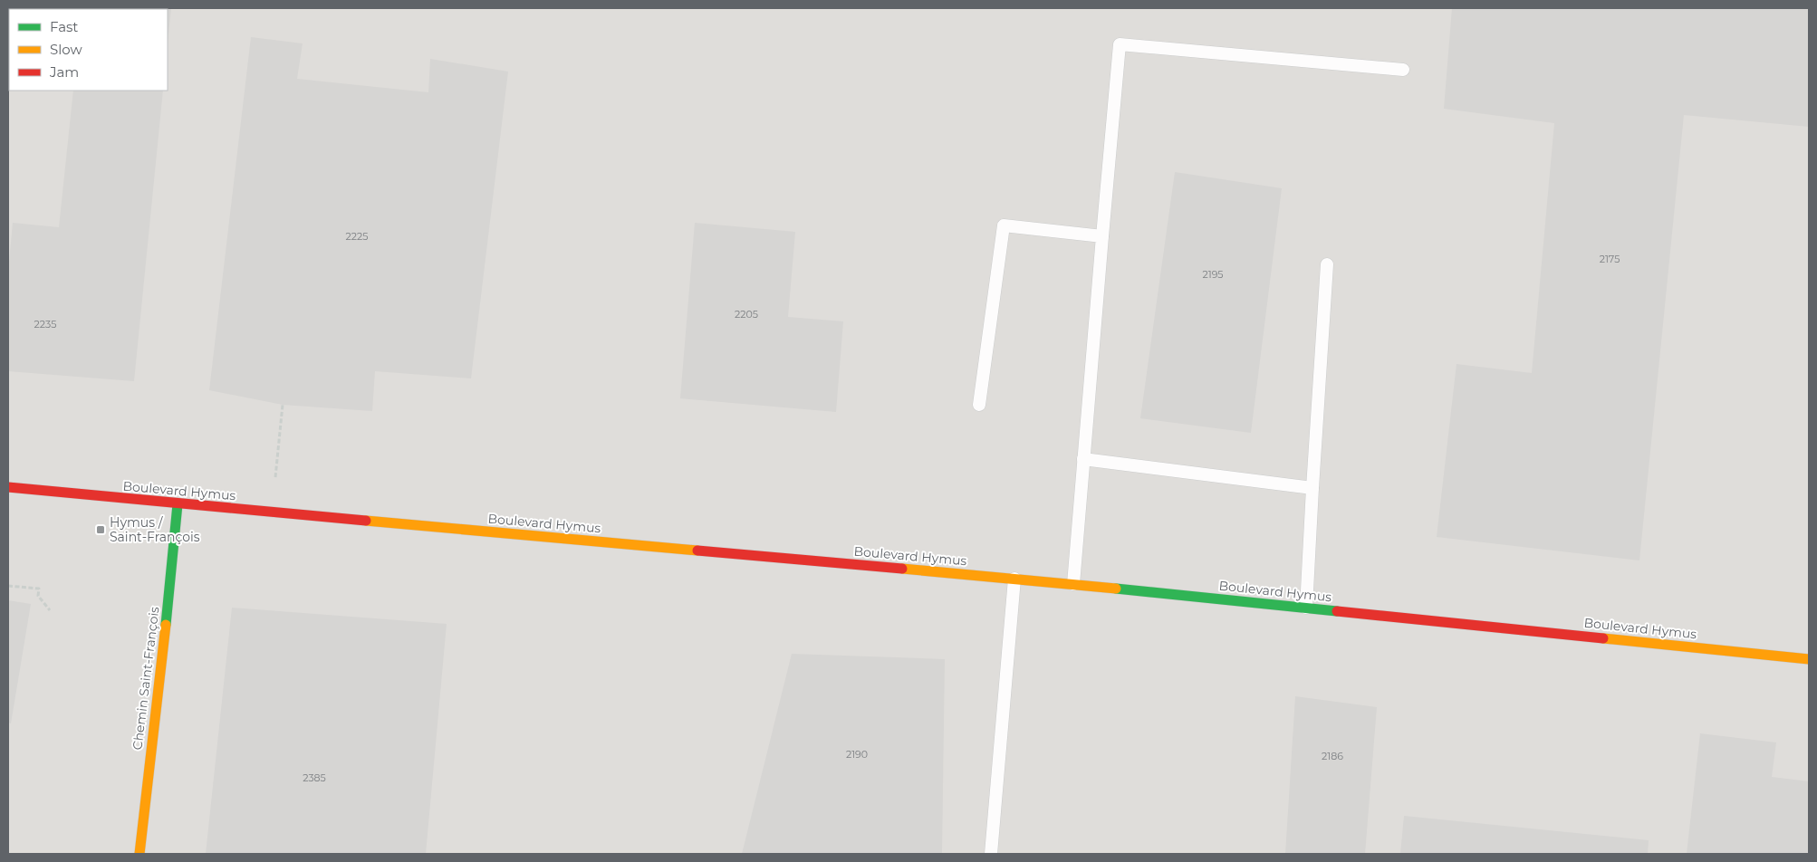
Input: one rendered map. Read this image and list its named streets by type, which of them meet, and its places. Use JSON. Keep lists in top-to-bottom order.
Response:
{
  "streets": {
    "street": ["Boulevard Hymus", "Chemin Saint-François"]
  },
  "crossings": [
    ["Boulevard Hymus", "Chemin Saint-François"]
  ],
  "places": {
    "transit": ["Hymus / Saint-François"]
  },
  "house_numbers": [
    "2225",
    "2175",
    "2195",
    "2205",
    "2235",
    "2190",
    "2186",
    "2385"
  ],
  "legend": ["Fast", "Slow", "Jam"]
}
